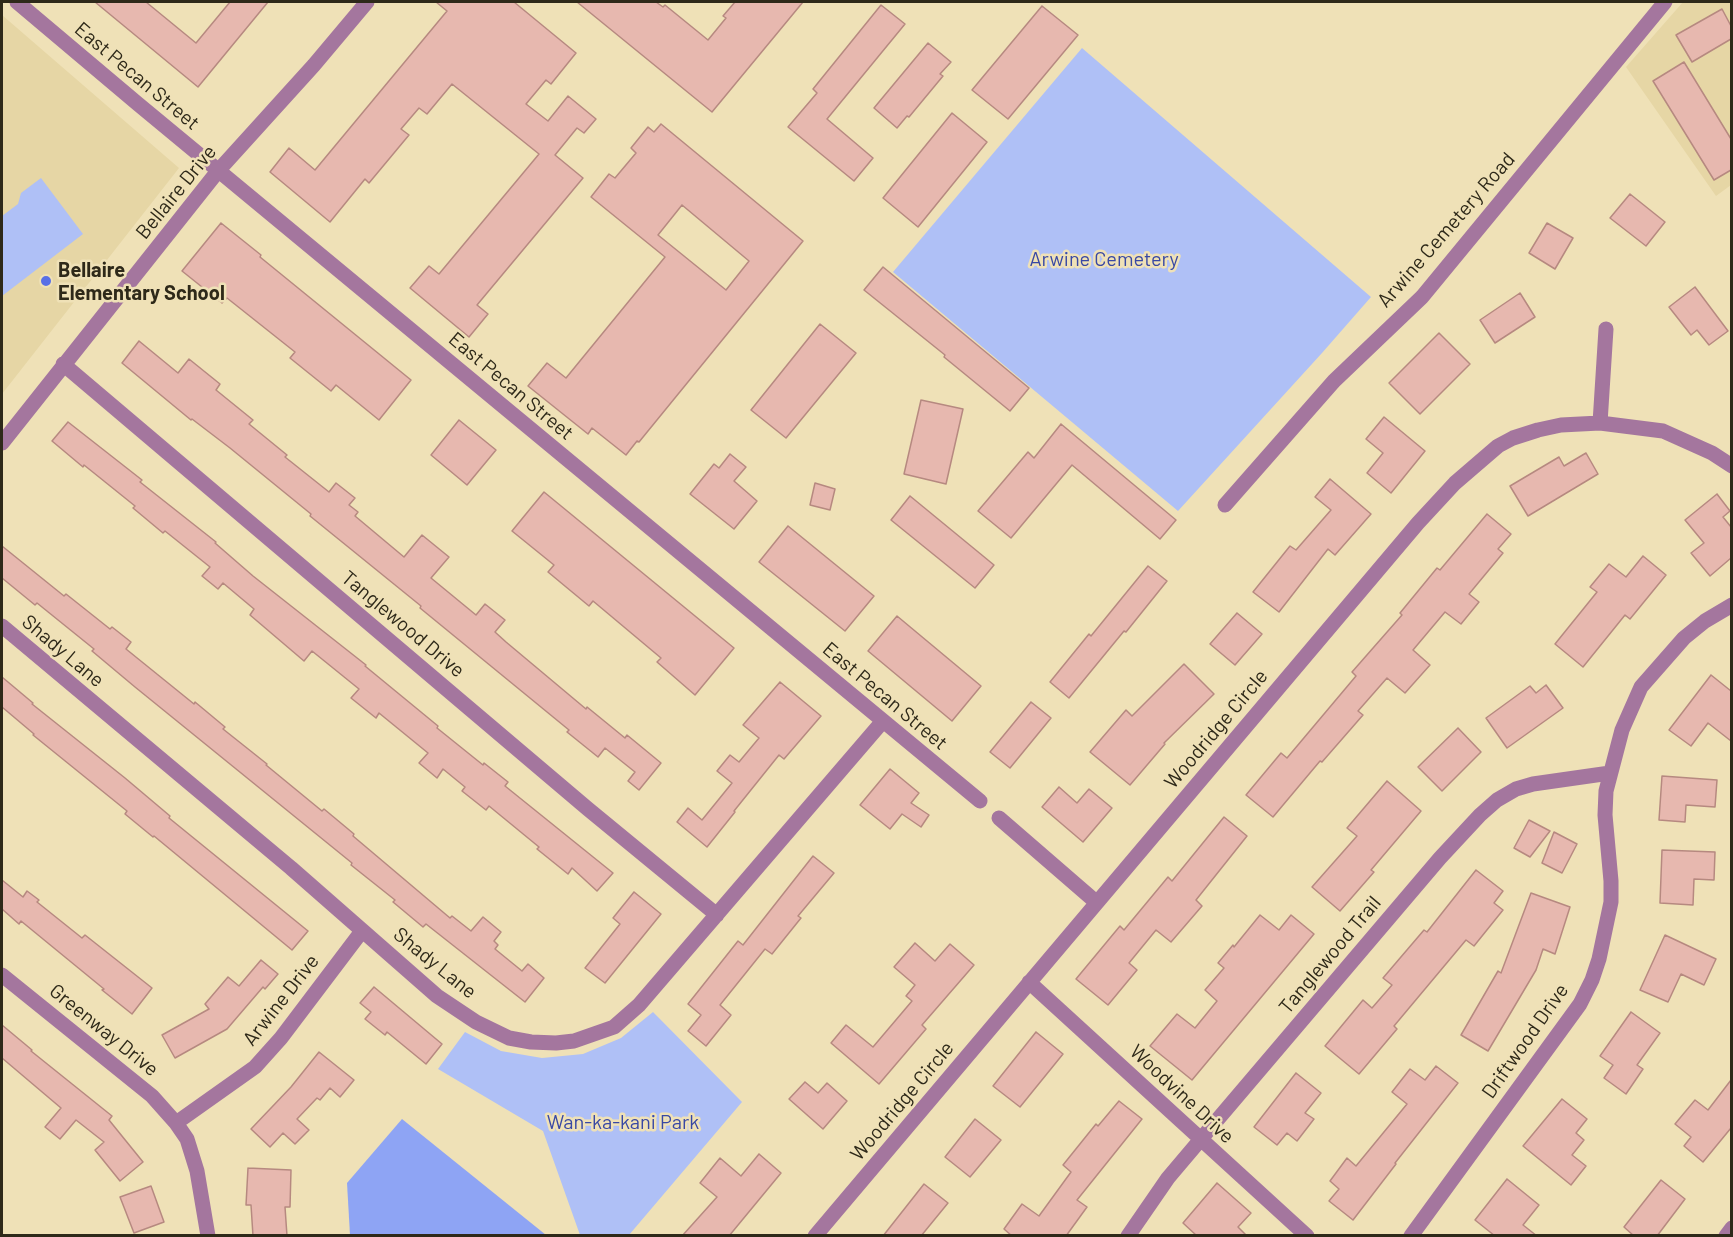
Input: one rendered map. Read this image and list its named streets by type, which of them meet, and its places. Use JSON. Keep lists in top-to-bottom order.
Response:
{
  "streets": {
    "street": [
      "East Pecan Street",
      "Bellaire Drive",
      "Arwine Cemetery Road",
      "Tanglewood Drive",
      "Shady Lane",
      "Woodridge Circle",
      "Tanglewood Trail",
      "Arwine Drive",
      "Greenway Drive",
      "Driftwood Drive",
      "Woodvine Drive"
    ]
  },
  "crossings": [
    ["East Pecan Street", "Bellaire Drive"],
    ["East Pecan Street", "Shady Lane"],
    ["Bellaire Drive", "Tanglewood Drive"],
    ["Tanglewood Drive", "Shady Lane"],
    ["Shady Lane", "Arwine Drive"],
    ["Woodridge Circle", "Woodvine Drive"],
    ["Tanglewood Trail", "Driftwood Drive"],
    ["Tanglewood Trail", "Woodvine Drive"],
    ["Arwine Drive", "Greenway Drive"]
  ],
  "parks": ["Arwine Cemetery", "Wan-ka-kani Park"],
  "places": ["Bellaire Elementary School"]
}
